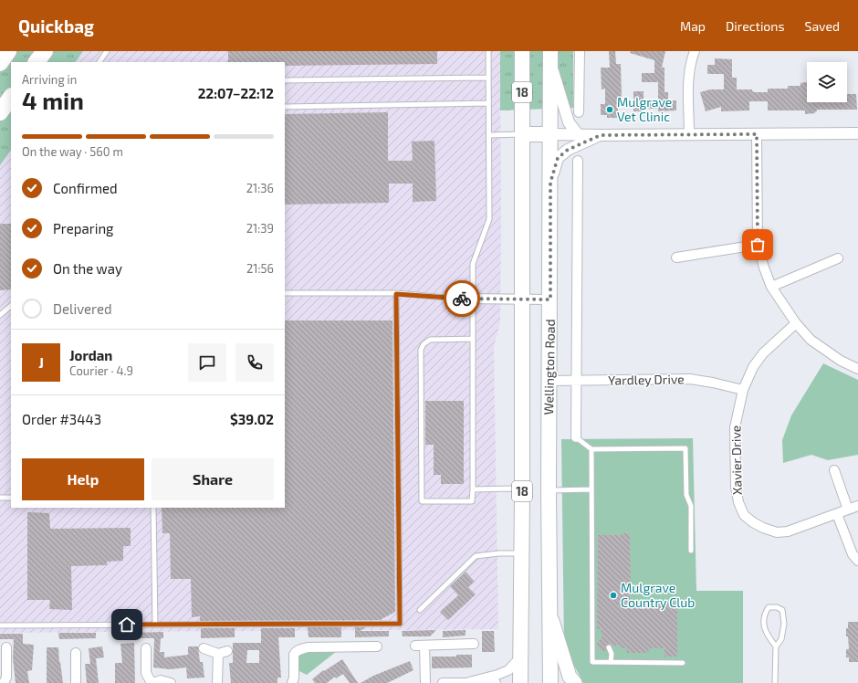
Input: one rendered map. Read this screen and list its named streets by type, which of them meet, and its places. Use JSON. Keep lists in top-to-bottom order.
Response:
{
  "streets": {
    "highway": ["18", "Wellington Road"],
    "street": ["Yardley Drive", "Xavier Drive"]
  },
  "crossings": [
    ["Wellington Road", "Yardley Drive"],
    ["Yardley Drive", "Xavier Drive"]
  ],
  "places": ["Mulgrave Vet Clinic", "Mulgrave Country Club"],
  "page": {
    "header": "Quickbag",
    "nav": ["Map", "Directions", "Saved"],
    "heading": ["4 min", "Arriving in", "22:07–22:12"],
    "panel": [
      "Jordan",
      "Courier · 4.9",
      "Order #3443",
      "$39.02"
    ],
    "bar": "On the way · 560 m",
    "list": [
      ["Confirmed", "21:36"],
      ["Preparing", "21:39"],
      ["On the way", "21:56"],
      "Delivered"
    ],
    "round": "J",
    "buttons": ["Help", "Share"]
  }
}
